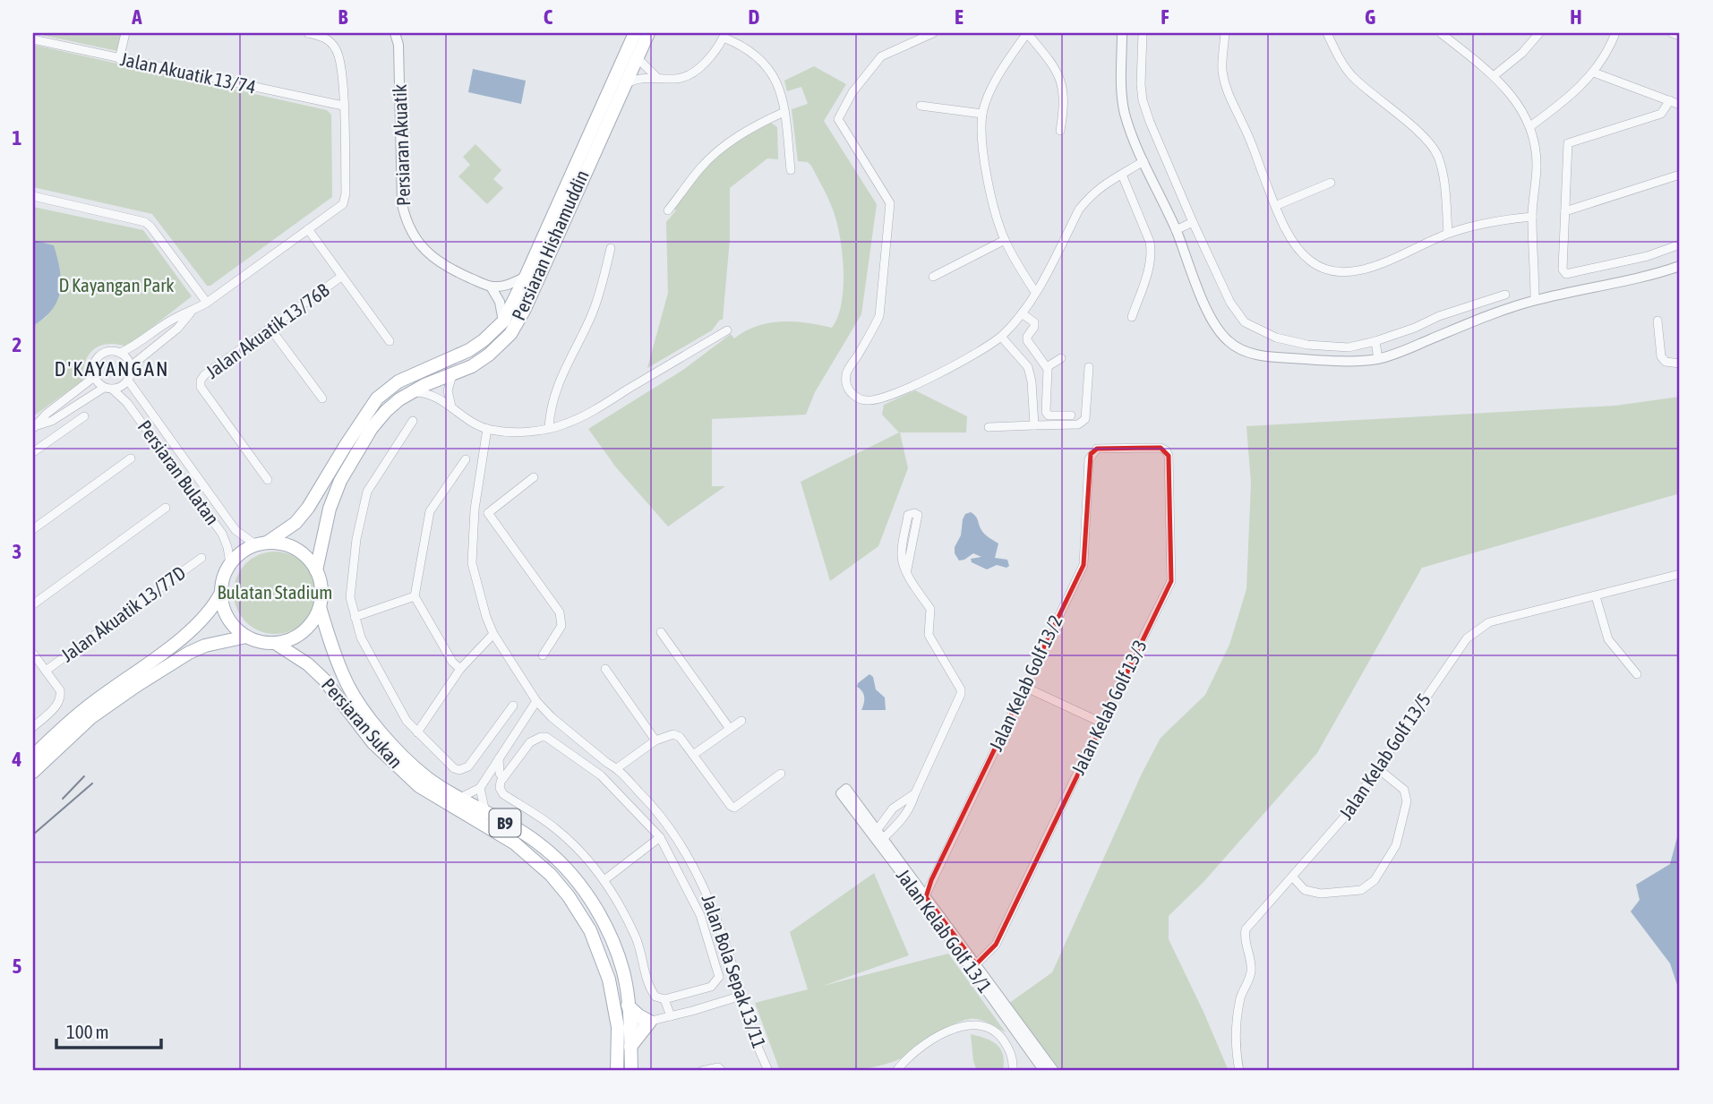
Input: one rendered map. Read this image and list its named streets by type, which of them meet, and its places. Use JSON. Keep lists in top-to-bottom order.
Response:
{
  "streets": {
    "main road": ["Persiaran Hishamuddin", "Persiaran Sukan", "B9"],
    "street": [
      "Jalan Akuatik 13/74",
      "Persiaran Akuatik",
      "Jalan Akuatik 13/76B",
      "Persiaran Bulatan",
      "Jalan Akuatik 13/77D",
      "Jalan Kelab Golf 13/2",
      "Jalan Kelab Golf 13/3",
      "Jalan Kelab Golf 13/5",
      "Jalan Kelab Golf 13/1",
      "Jalan Bola Sepak 13/11"
    ]
  },
  "crossings": [
    ["Persiaran Hishamuddin", "Persiaran Bulatan"],
    ["Persiaran Hishamuddin", "Persiaran Sukan"],
    ["Persiaran Hishamuddin", "B9"],
    ["Persiaran Bulatan", "Persiaran Sukan"],
    ["Persiaran Bulatan", "B9"],
    ["Jalan Kelab Golf 13/2", "Jalan Kelab Golf 13/3"],
    ["Jalan Kelab Golf 13/2", "Jalan Kelab Golf 13/1"],
    ["Jalan Kelab Golf 13/3", "Jalan Kelab Golf 13/1"],
    ["Persiaran Sukan", "B9"]
  ],
  "districts": ["D'KAYANGAN"],
  "parks": ["D Kayangan Park", "Bulatan Stadium"],
  "scale_bar": "100 m",
  "grid": {
    "columns": [
      "A",
      "B",
      "C",
      "D",
      "E",
      "F",
      "G",
      "H"
    ],
    "rows": [
      "1",
      "2",
      "3",
      "4",
      "5"
    ]
  }
}
